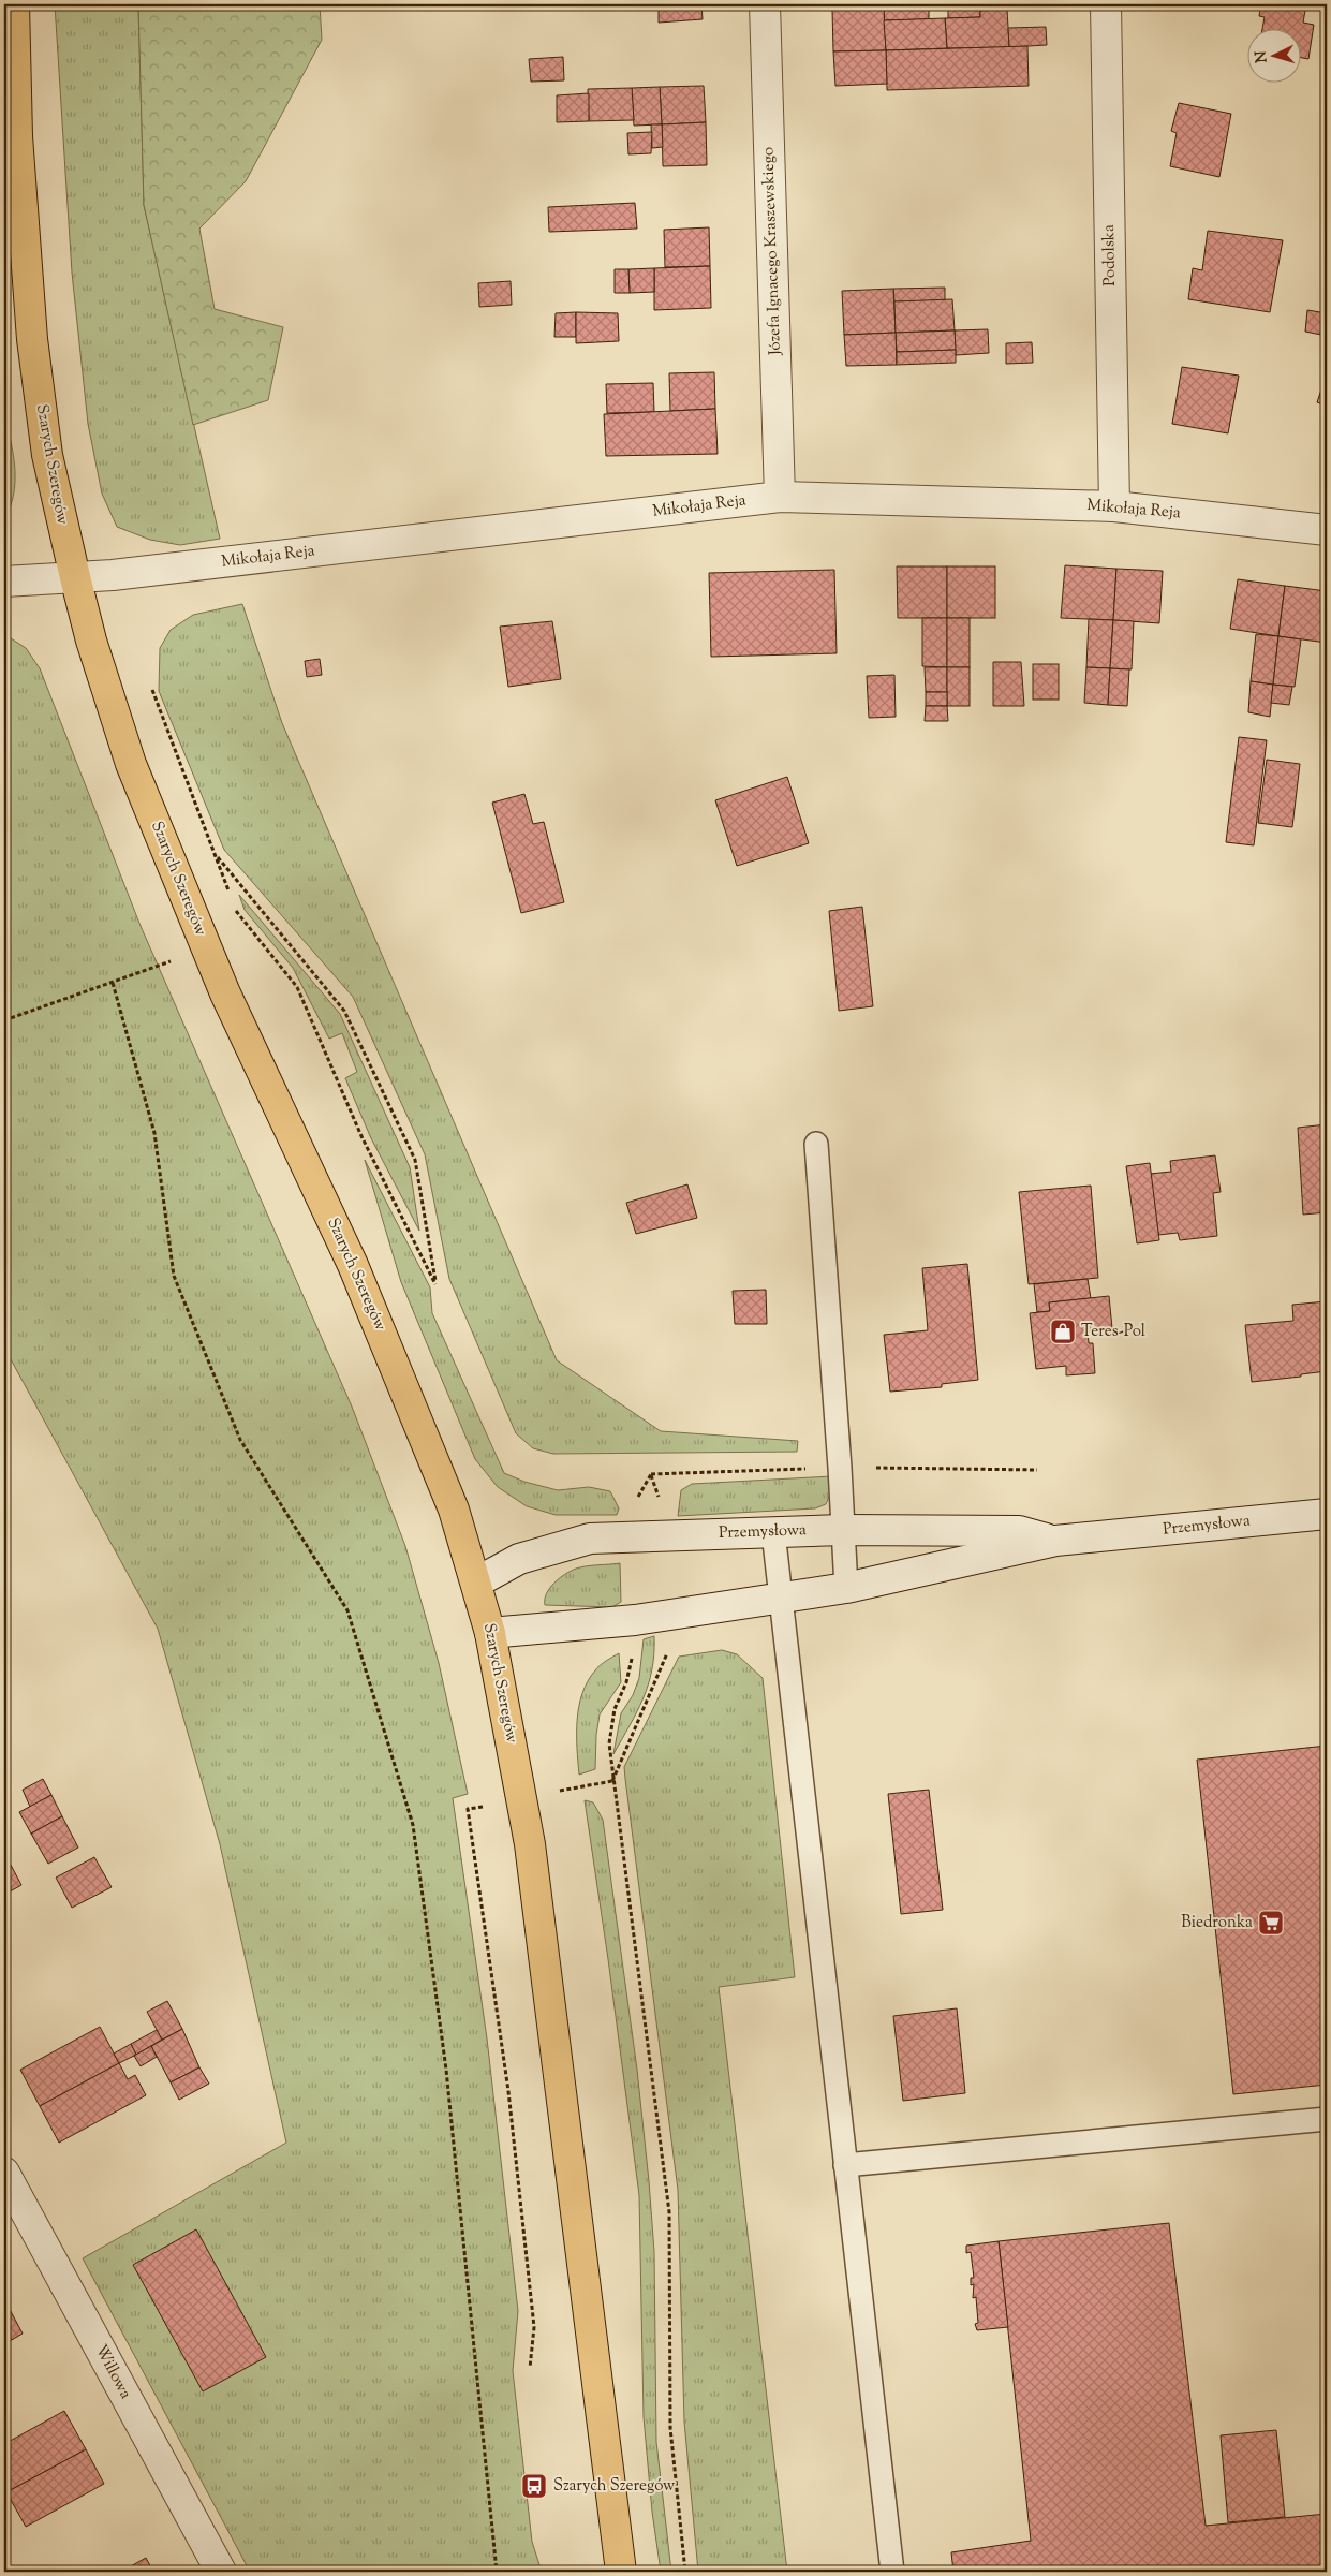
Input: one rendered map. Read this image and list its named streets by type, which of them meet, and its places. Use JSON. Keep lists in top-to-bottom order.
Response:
{
  "streets": {
    "main road": ["Szarych Szeregów"],
    "street": [
      "Józefa Ignacego Kraszewskiego",
      "Podolska",
      "Mikołaja Reja",
      "Przemysłowa",
      "Willowa"
    ]
  },
  "crossings": [
    ["Józefa Ignacego Kraszewskiego", "Mikołaja Reja"],
    ["Podolska", "Mikołaja Reja"],
    ["Szarych Szeregów", "Mikołaja Reja"],
    ["Szarych Szeregów", "Przemysłowa"]
  ],
  "places": {
    "shop": ["Teres-Pol"],
    "supermarket": ["Biedronka"],
    "bus stop": ["Szarych Szeregów"]
  },
  "north": "left"
}
